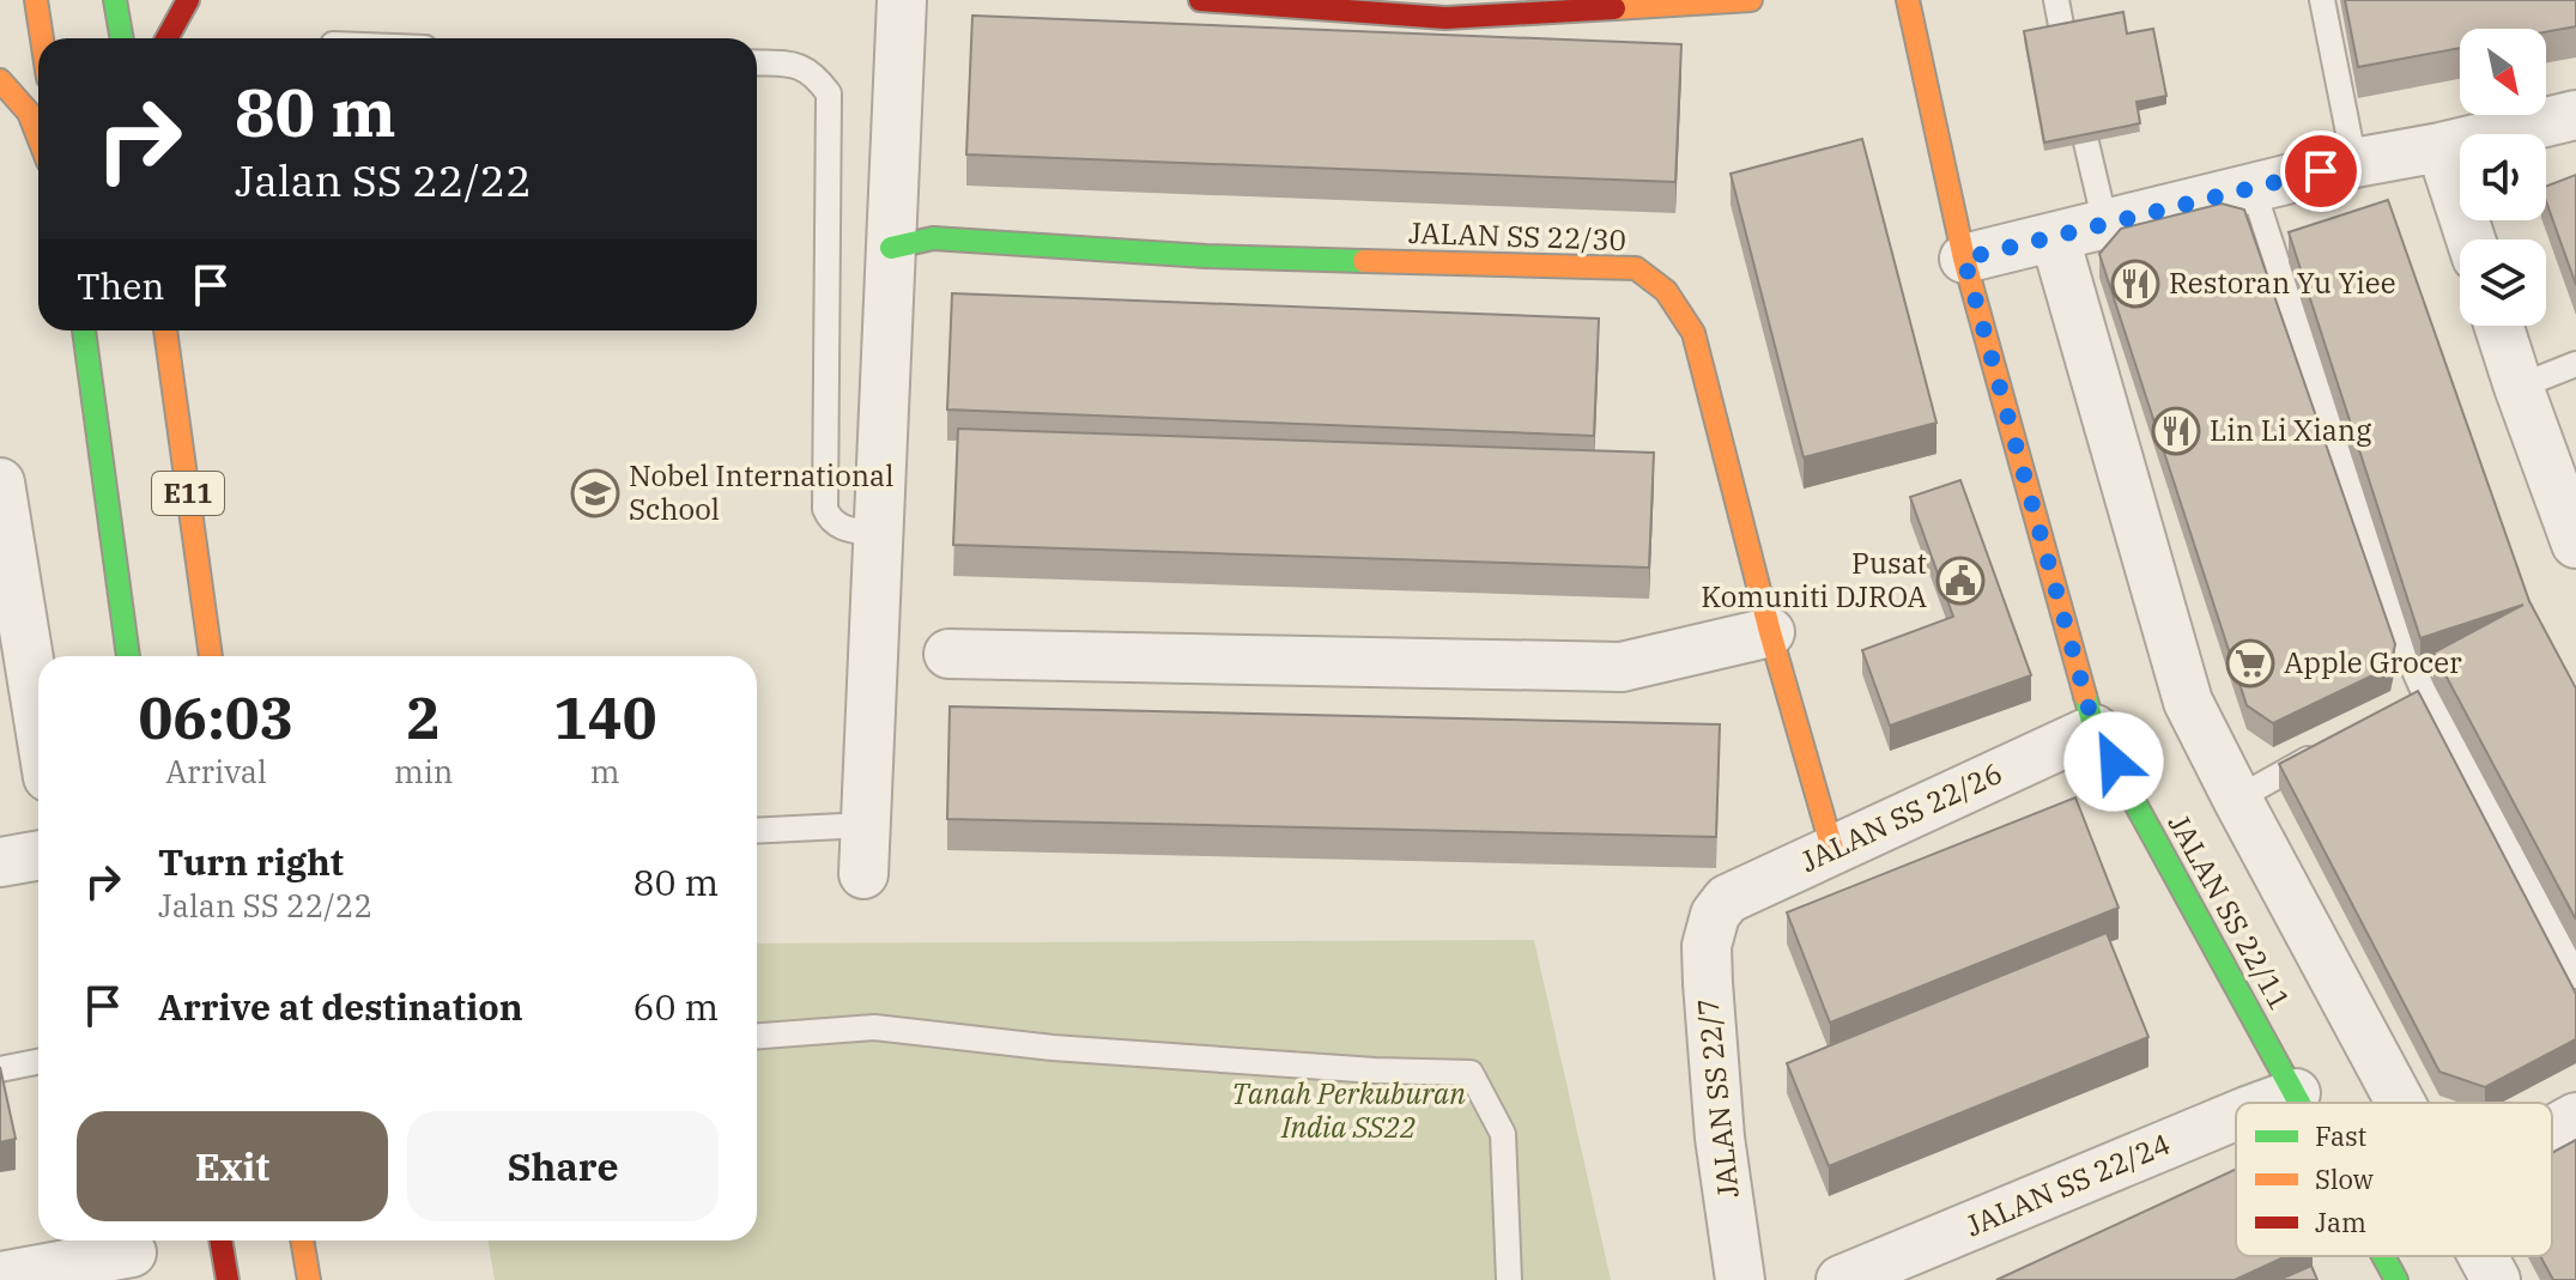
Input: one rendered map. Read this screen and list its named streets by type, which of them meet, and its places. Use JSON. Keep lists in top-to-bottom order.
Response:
{
  "streets": {
    "main road": ["JALAN SS 22/30", "E11", "JALAN SS 22/11"],
    "street": ["JALAN SS 22/26", "JALAN SS 22/7", "JALAN SS 22/24"]
  },
  "crossings": [
    ["JALAN SS 22/30", "JALAN SS 22/26"],
    ["JALAN SS 22/26", "JALAN SS 22/11"],
    ["JALAN SS 22/26", "JALAN SS 22/7"],
    ["JALAN SS 22/11", "JALAN SS 22/24"]
  ],
  "parks": ["Tanah Perkuburan India SS22"],
  "places": {
    "restaurant": ["Restoran Yu Yiee", "Lin Li Xiang"],
    "school or university": ["Nobel International School"],
    "public building": ["Pusat Komuniti DJROA"],
    "supermarket": ["Apple Grocer"]
  },
  "legend": ["Fast", "Slow", "Jam"],
  "north": "bottom right",
  "page": {
    "turn": ["80 m", "Jalan SS 22/22"],
    "then": "Then",
    "eta": [
      "06:03",
      "Arrival",
      "2",
      "min",
      "140",
      "m"
    ],
    "list": [
      {
        "name": "Turn right",
        "note": "Jalan SS 22/22",
        "value": "80 m"
      },
      {
        "name": "Arrive at destination",
        "value": "60 m"
      }
    ],
    "buttons": ["Exit", "Share"]
  }
}
